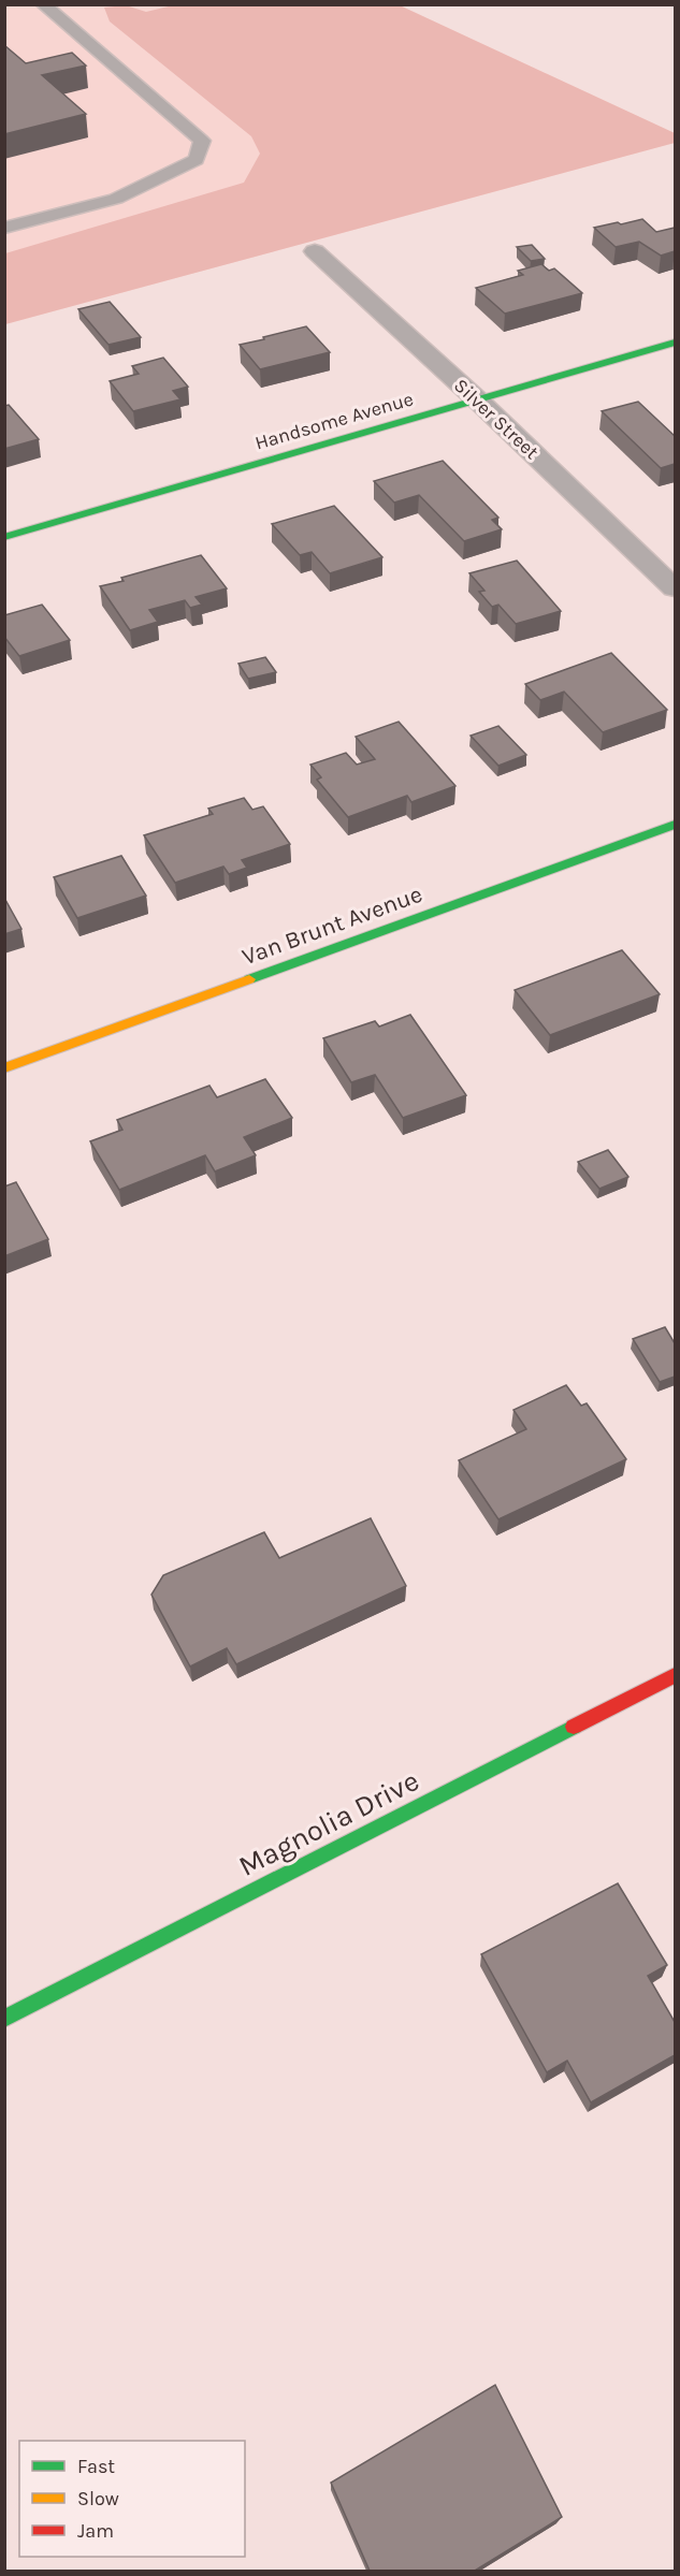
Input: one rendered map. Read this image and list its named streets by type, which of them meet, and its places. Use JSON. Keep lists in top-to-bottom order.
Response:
{
  "streets": {
    "street": [
      "Silver Street",
      "Handsome Avenue",
      "Van Brunt Avenue",
      "Magnolia Drive"
    ]
  },
  "crossings": [
    ["Silver Street", "Handsome Avenue"]
  ],
  "legend": ["Fast", "Slow", "Jam"]
}
